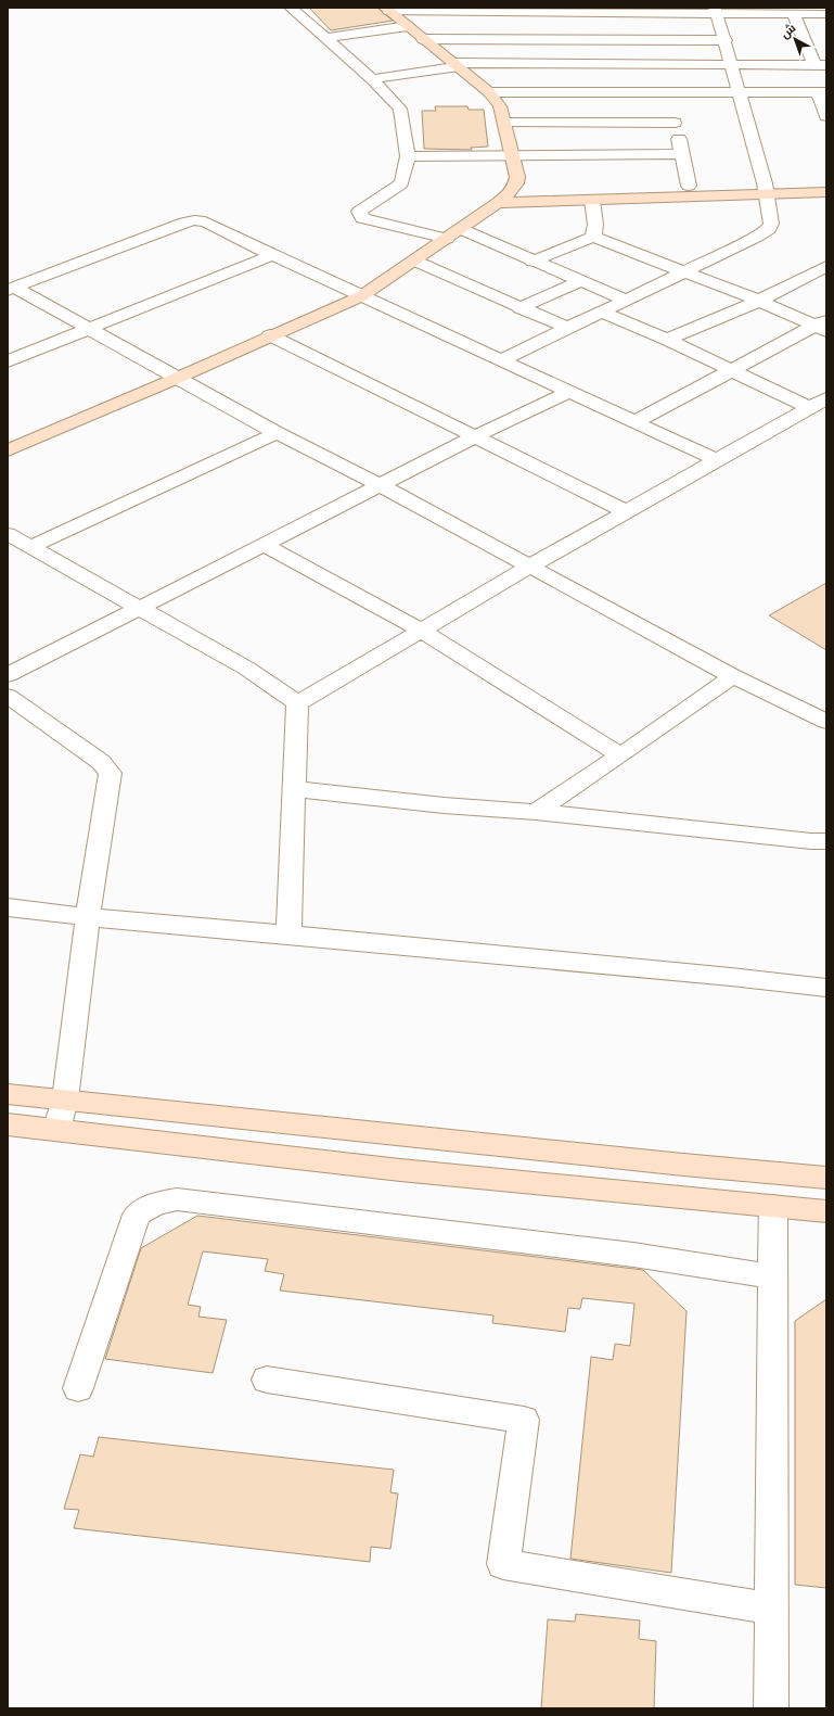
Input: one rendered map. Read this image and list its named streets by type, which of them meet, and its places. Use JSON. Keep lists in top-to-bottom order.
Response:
{
  "north": "top left"
}
